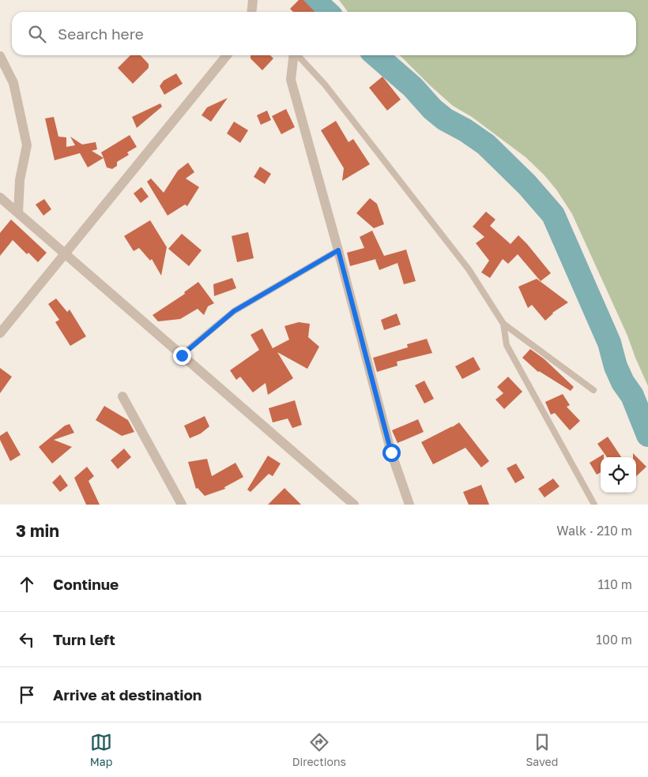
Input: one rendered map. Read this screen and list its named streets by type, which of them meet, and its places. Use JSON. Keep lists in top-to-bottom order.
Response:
{
  "page": {
    "search": "Search here",
    "heading": ["3 min", "Walk · 210 m"],
    "list": [
      ["Continue", "110 m"],
      ["Turn left", "100 m"],
      "Arrive at destination"
    ],
    "nav": ["Map", "Directions", "Saved"]
  }
}
